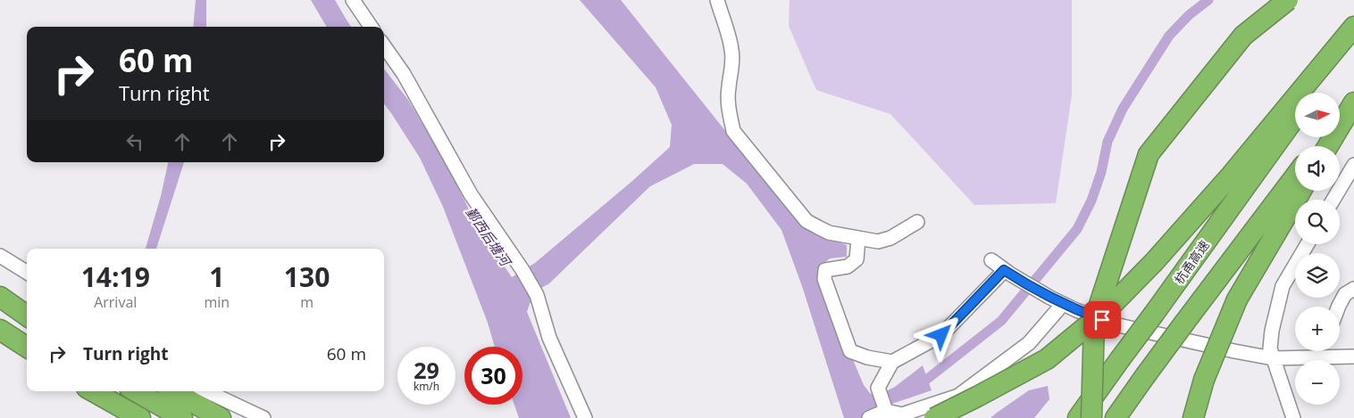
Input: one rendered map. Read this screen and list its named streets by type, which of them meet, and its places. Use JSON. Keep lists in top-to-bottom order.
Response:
{
  "streets": {
    "highway": ["杭甬高速"]
  },
  "water": ["鄞西后塘河"],
  "north": "right",
  "page": {
    "turn": ["60 m", "Turn right"],
    "map_buttons": ["+", "−"],
    "eta": [
      "14:19",
      "Arrival",
      "1",
      "min",
      "130",
      "m"
    ],
    "list": [
      {
        "name": "Turn right",
        "value": "60 m"
      }
    ],
    "speed": "29 km/h",
    "limit": "30"
  }
}
